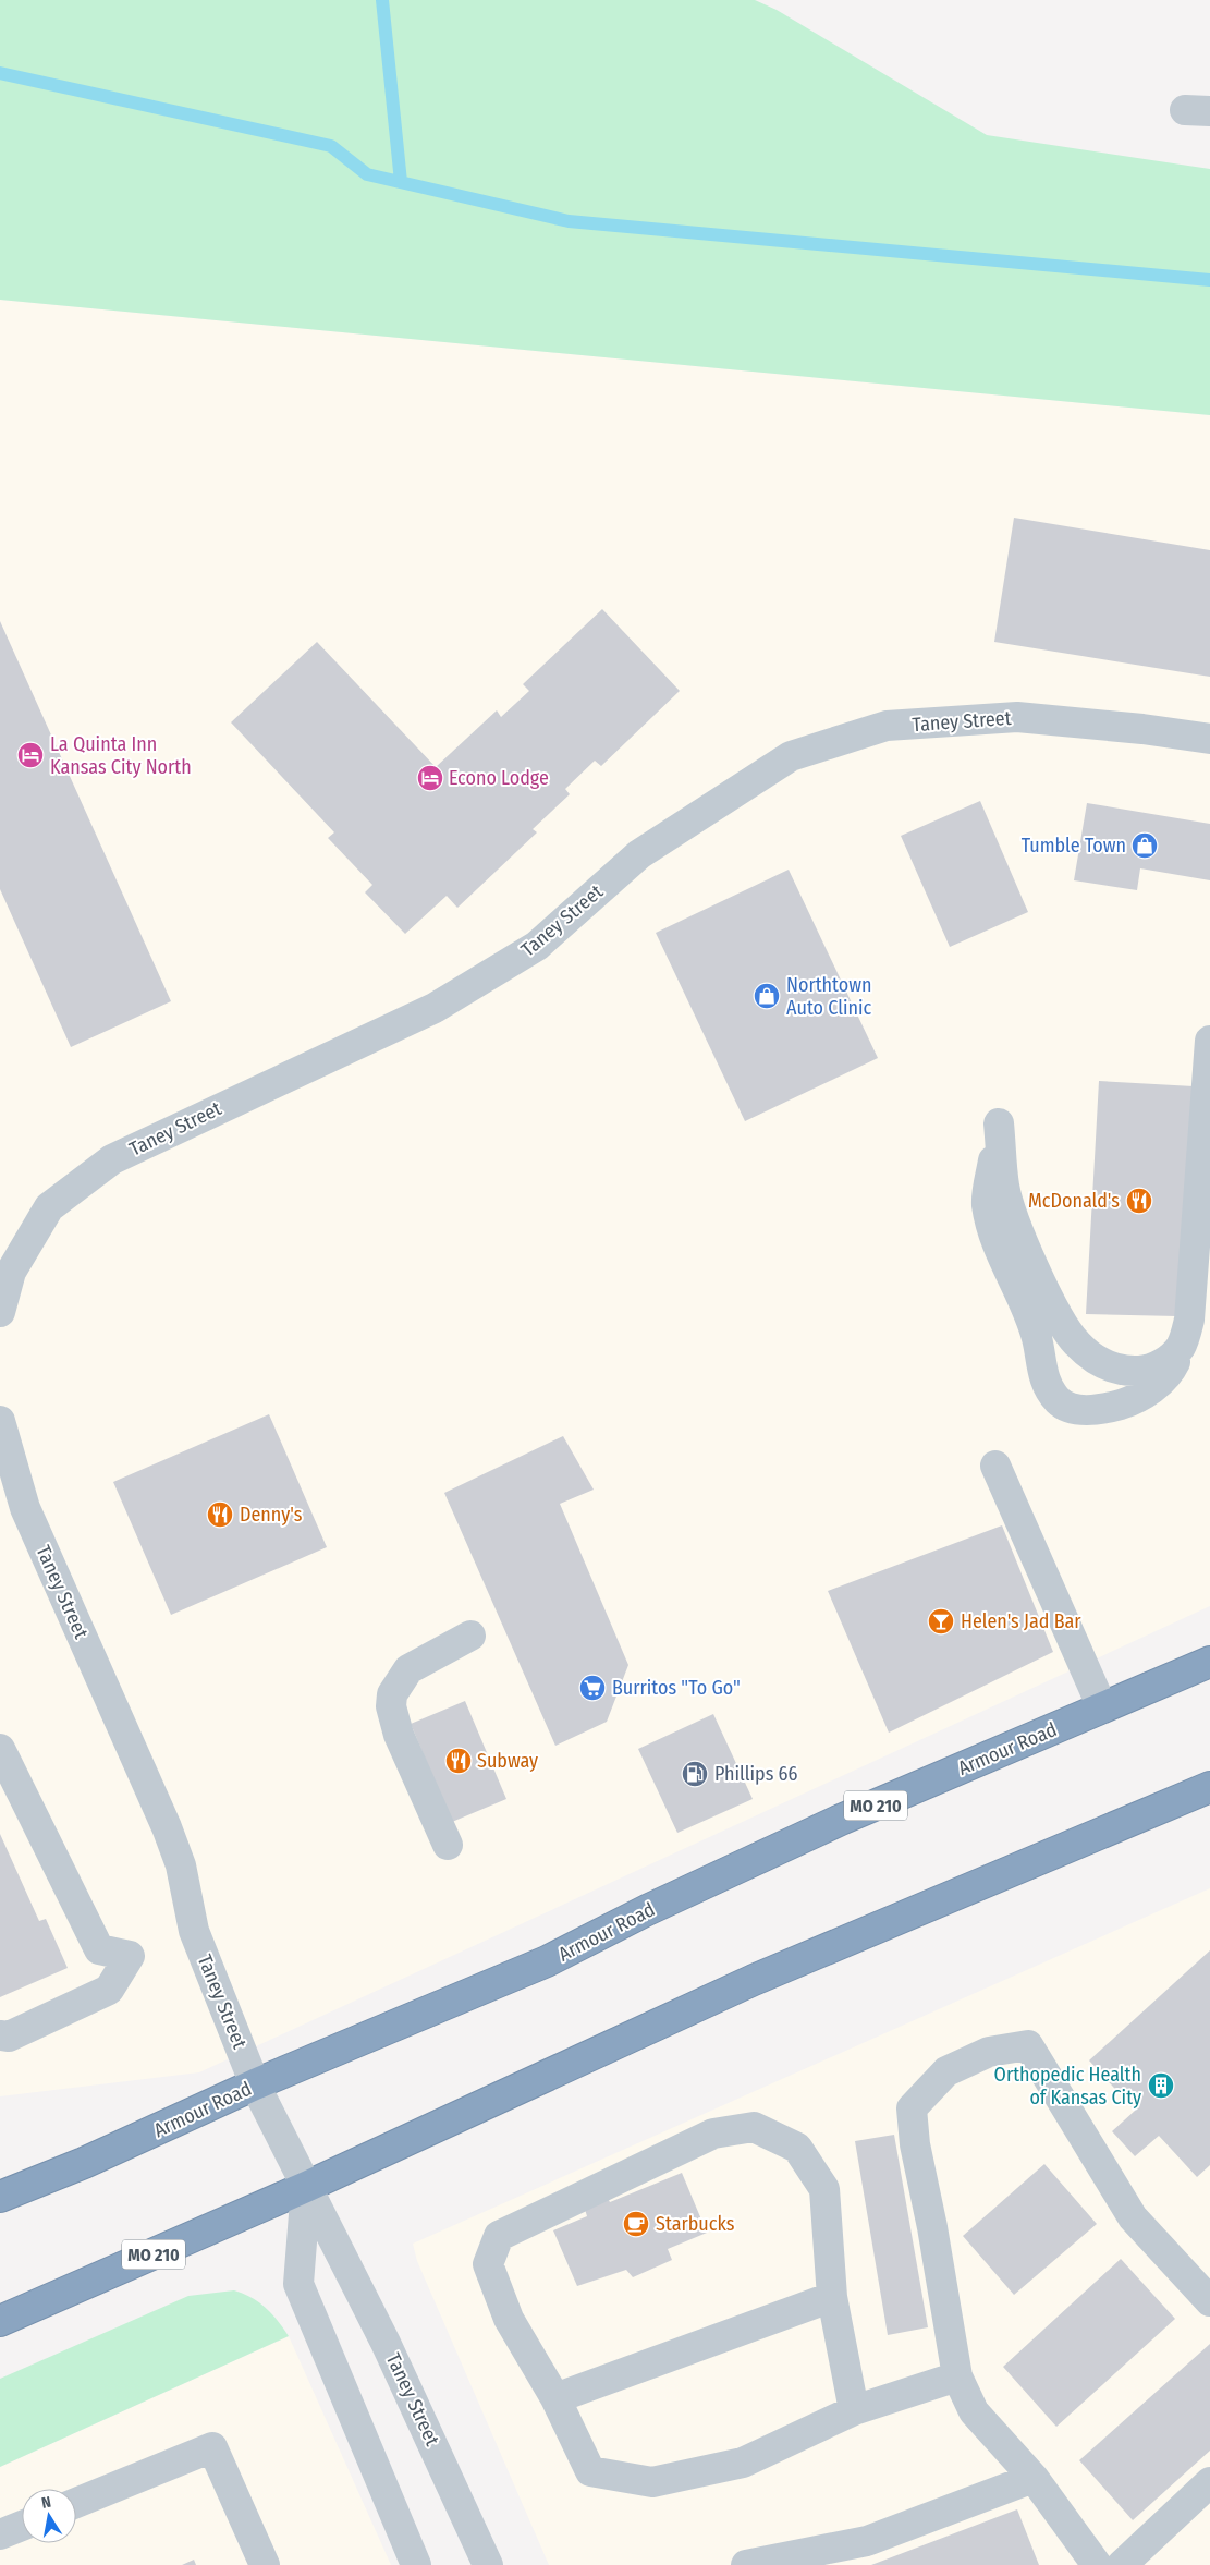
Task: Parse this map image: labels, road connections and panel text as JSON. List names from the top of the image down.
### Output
{
  "streets": {
    "highway": ["Armour Road", "MO 210"],
    "street": ["Taney Street"]
  },
  "crossings": [
    ["Taney Street", "Armour Road"],
    ["Taney Street", "MO 210"]
  ],
  "places": {
    "hotel": ["La Quinta Inn Kansas City North", "Econo Lodge"],
    "shop": ["Tumble Town", "Northtown Auto Clinic"],
    "restaurant": ["McDonald's", "Denny's", "Subway"],
    "bar": ["Helen's Jad Bar"],
    "supermarket": ["Burritos \"To Go\""],
    "fuel station": ["Phillips 66"],
    "building": ["Orthopedic Health of Kansas City"],
    "cafe": ["Starbucks"]
  },
  "north": "top"
}
